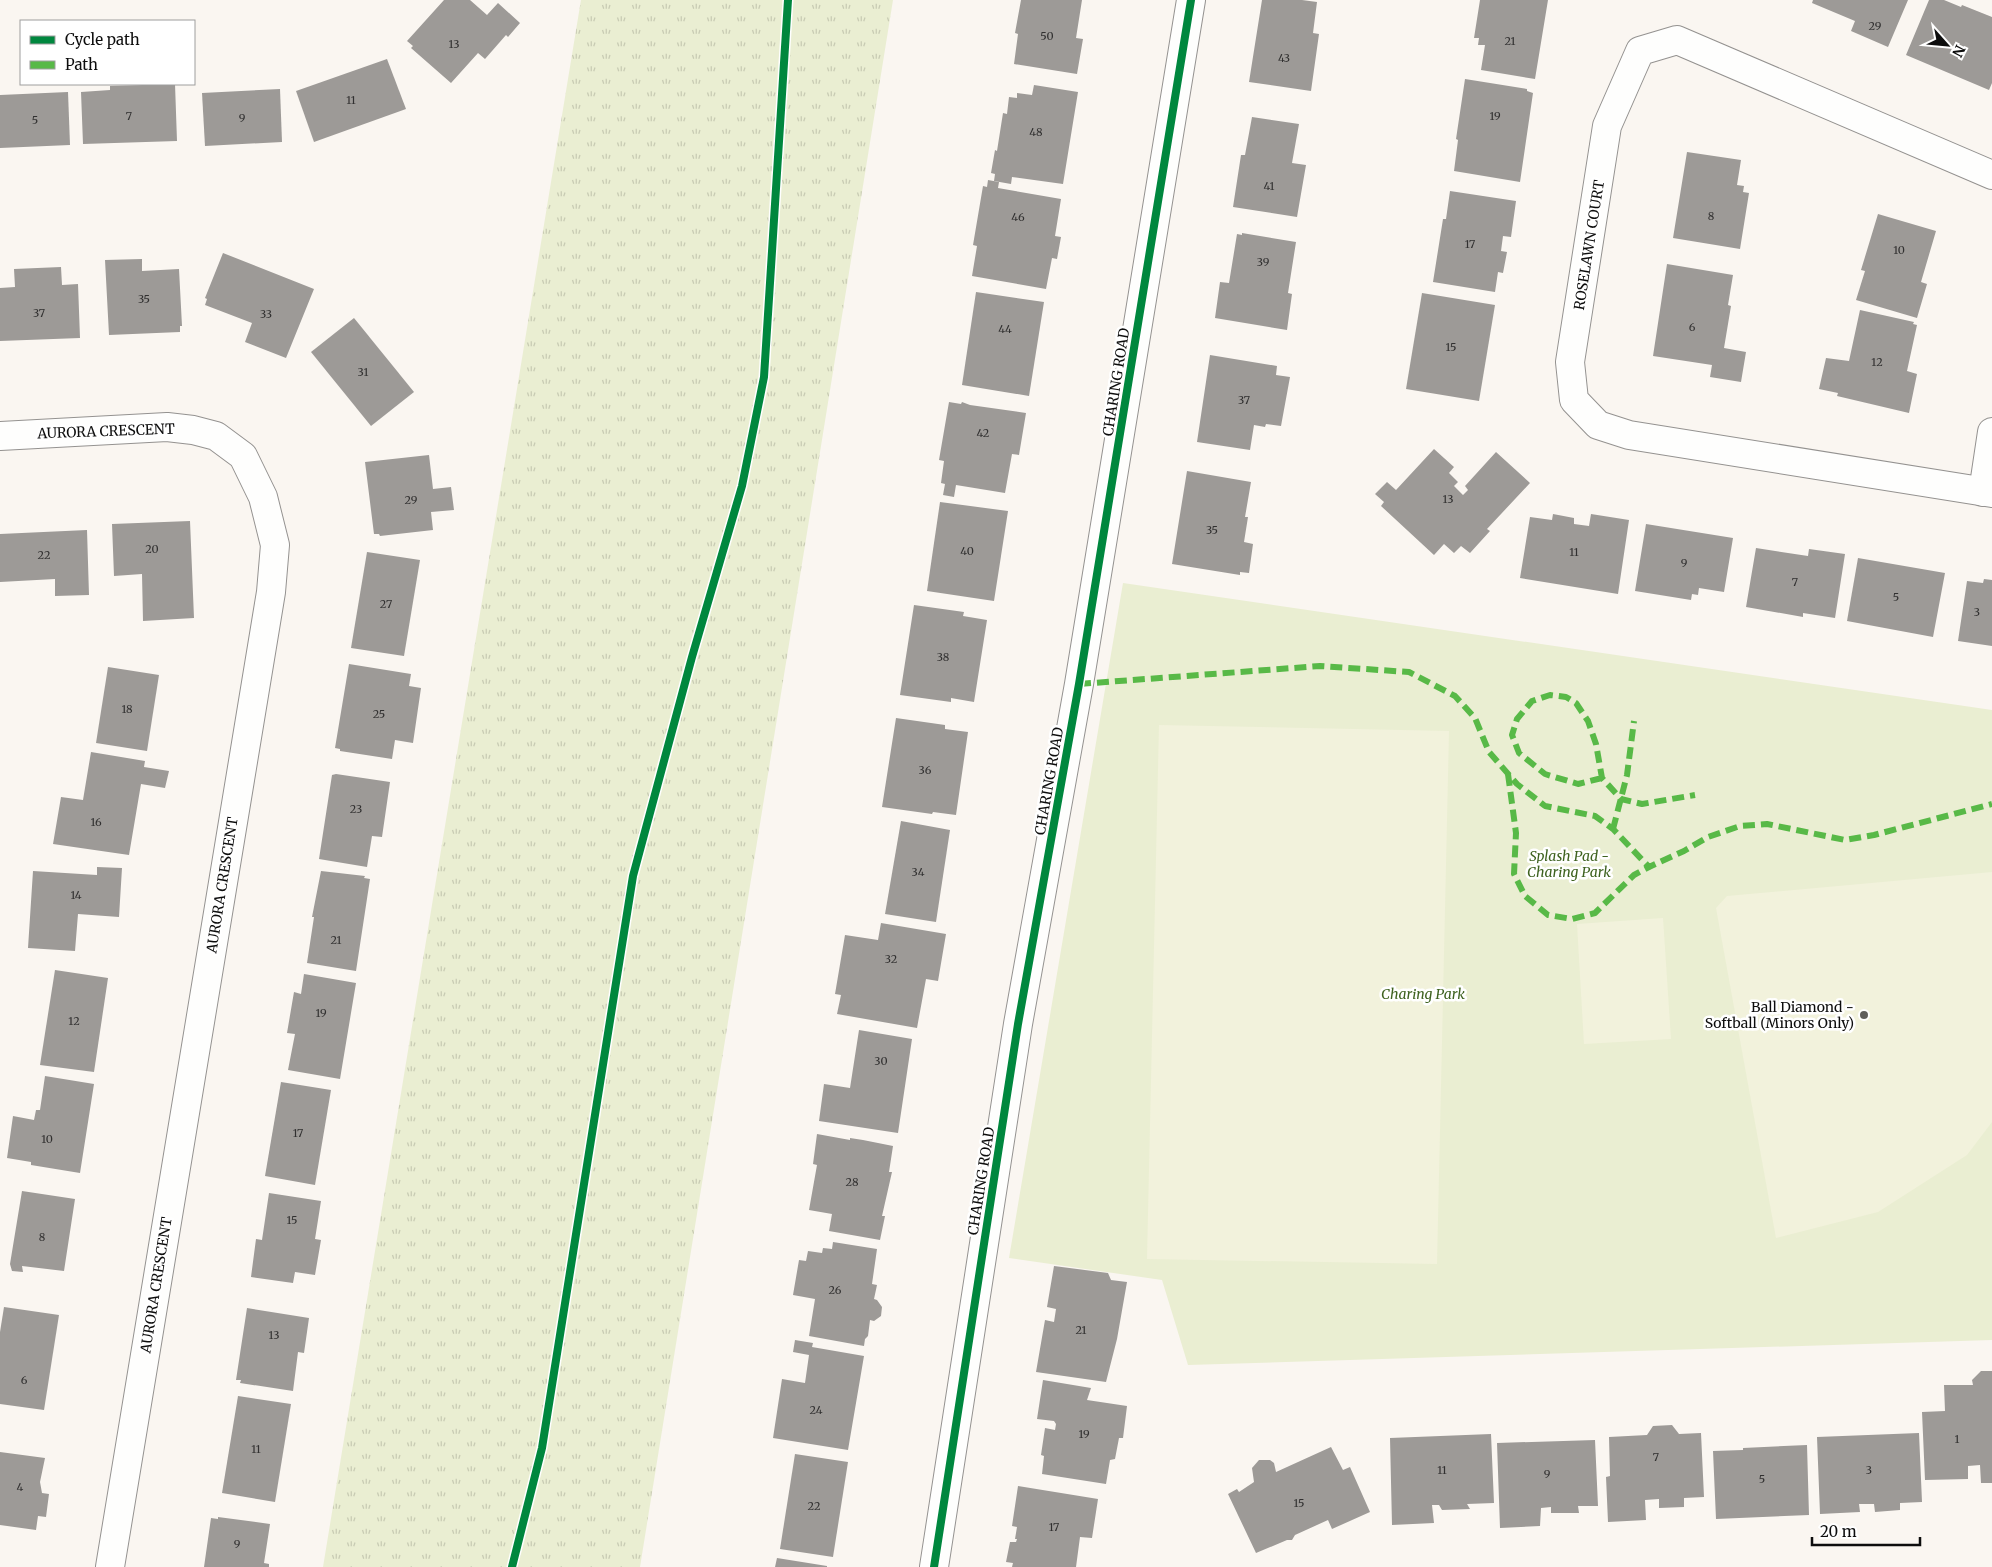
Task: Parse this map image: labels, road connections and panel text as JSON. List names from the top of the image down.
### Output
{
  "streets": {
    "street": ["ROSELAWN COURT", "CHARING ROAD", "AURORA CRESCENT"]
  },
  "parks": ["Splash Pad - Charing Park", "Charing Park"],
  "places": ["Ball Diamond - Softball (Minors Only)"],
  "house_numbers": [
    "29",
    "50",
    "21",
    "13",
    "43",
    "11",
    "7",
    "19",
    "9",
    "5",
    "48",
    "41",
    "8",
    "46",
    "17",
    "10",
    "39",
    "35",
    "37",
    "33",
    "6",
    "44",
    "15",
    "12",
    "31",
    "37",
    "42",
    "13",
    "29",
    "35",
    "20",
    "40",
    "11",
    "22",
    "9",
    "7",
    "5",
    "27",
    "3",
    "38",
    "18",
    "25",
    "36",
    "23",
    "16",
    "34",
    "14",
    "21",
    "32",
    "19",
    "12",
    "30",
    "17",
    "10",
    "28",
    "15",
    "8",
    "26",
    "21",
    "13",
    "6",
    "24",
    "19",
    "1",
    "11",
    "7",
    "11",
    "3",
    "9",
    "5",
    "4",
    "15",
    "22",
    "17",
    "9"
  ],
  "legend": ["Cycle path", "Path"],
  "scale_bar": "20 m",
  "north": "bottom right"
}
